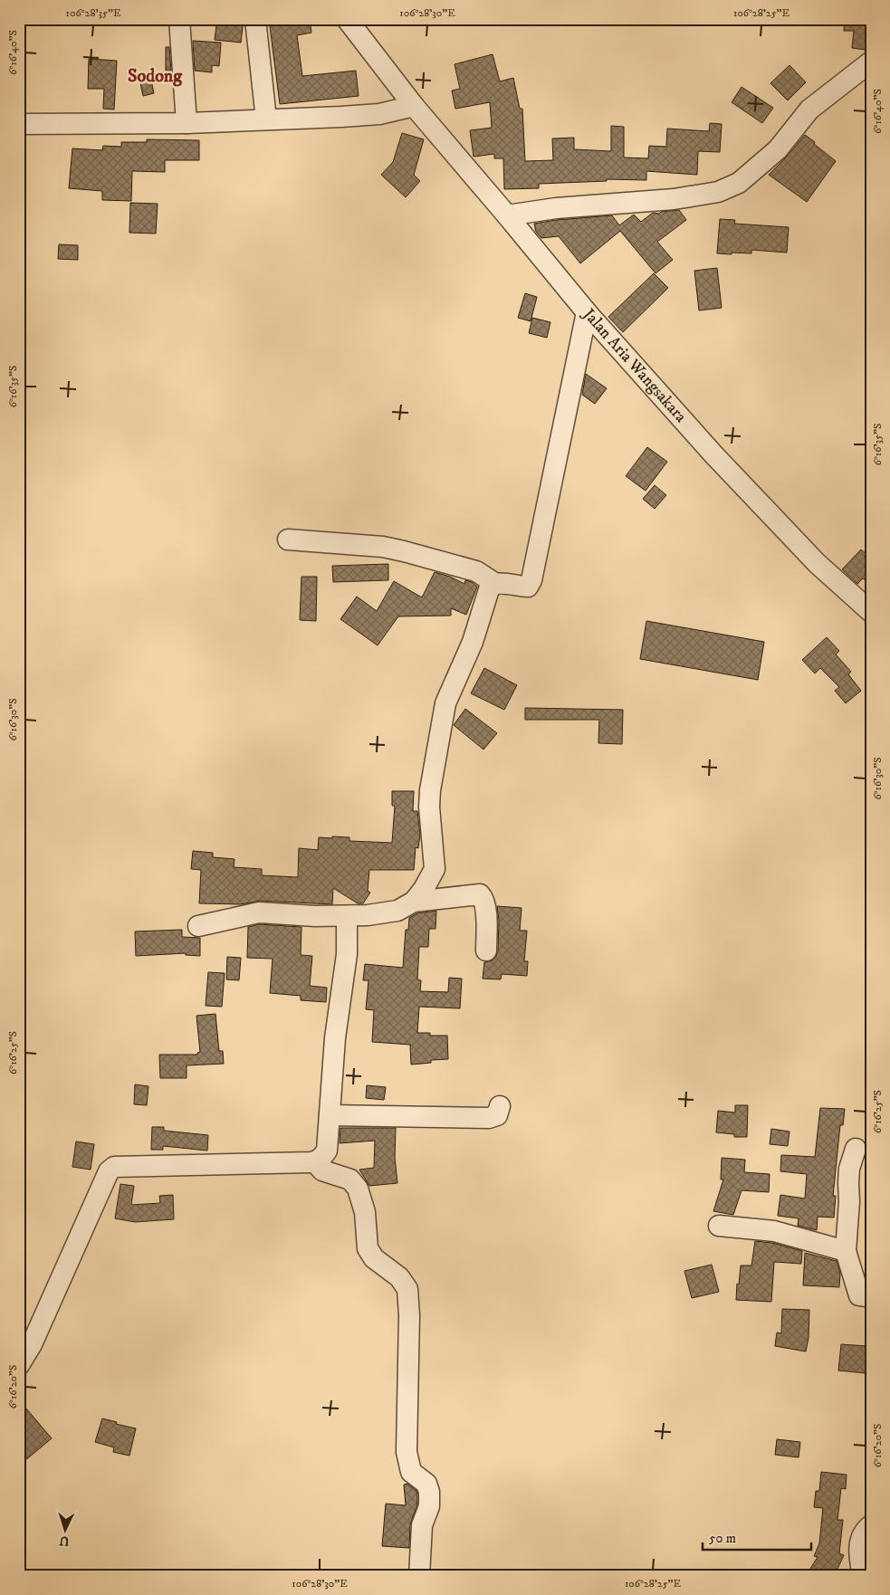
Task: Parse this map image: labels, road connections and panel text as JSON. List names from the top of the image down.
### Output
{
  "streets": {
    "street": ["Jalan Aria Wangsakara"]
  },
  "districts": ["Sodong"],
  "scale_bar": "50 m",
  "north": "bottom",
  "coordinates": [
    "106°28'35\"E",
    "106°28'30\"E",
    "106°28'25\"E",
    "6°16'40\"S",
    "6°16'35\"S",
    "6°16'30\"S",
    "6°16'25\"S",
    "6°16'20\"S"
  ]
}
